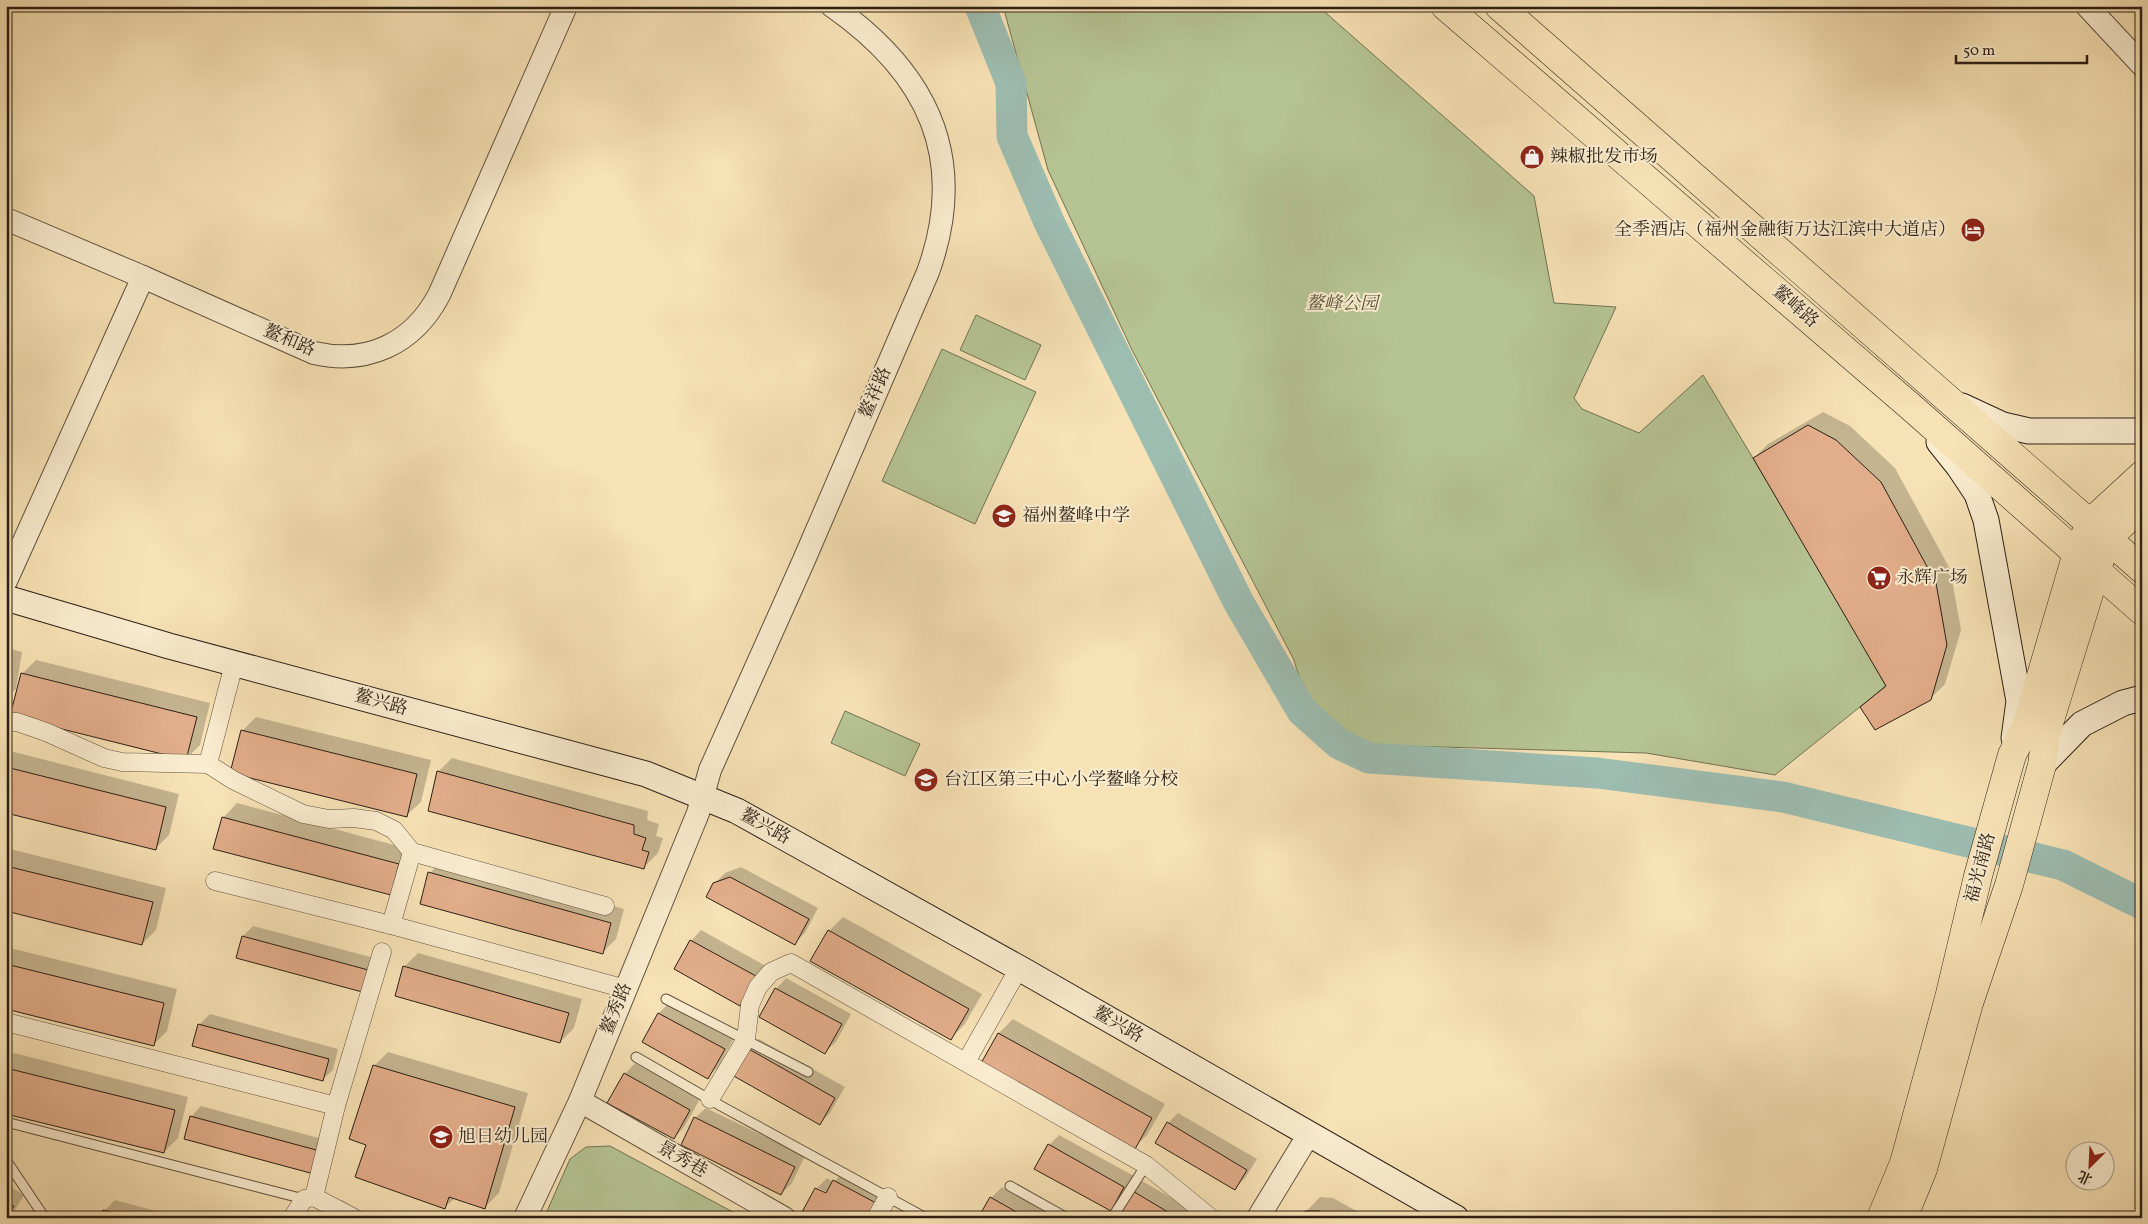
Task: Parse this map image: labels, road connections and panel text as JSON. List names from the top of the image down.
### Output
{
  "streets": {
    "main road": ["鳌峰路", "鳌兴路", "福光南路"],
    "street": [
      "鳌和路",
      "鳌祥路",
      "鳌秀路",
      "景秀巷"
    ]
  },
  "crossings": [
    ["鳌峰路", "福光南路"],
    ["鳌祥路", "鳌兴路"],
    ["鳌祥路", "鳌秀路"],
    ["鳌兴路", "鳌秀路"],
    ["鳌秀路", "景秀巷"]
  ],
  "parks": ["鳌峰公园"],
  "places": {
    "shop": ["辣椒批发市场"],
    "hotel": ["全季酒店（福州金融街万达江滨中大道店）"],
    "school or university": ["福州鳌峰中学", "台江区第三中心小学鳌峰分校", "旭日幼儿园"],
    "supermarket": ["永辉广场"]
  },
  "scale_bar": "50 m",
  "north": "bottom left"
}
